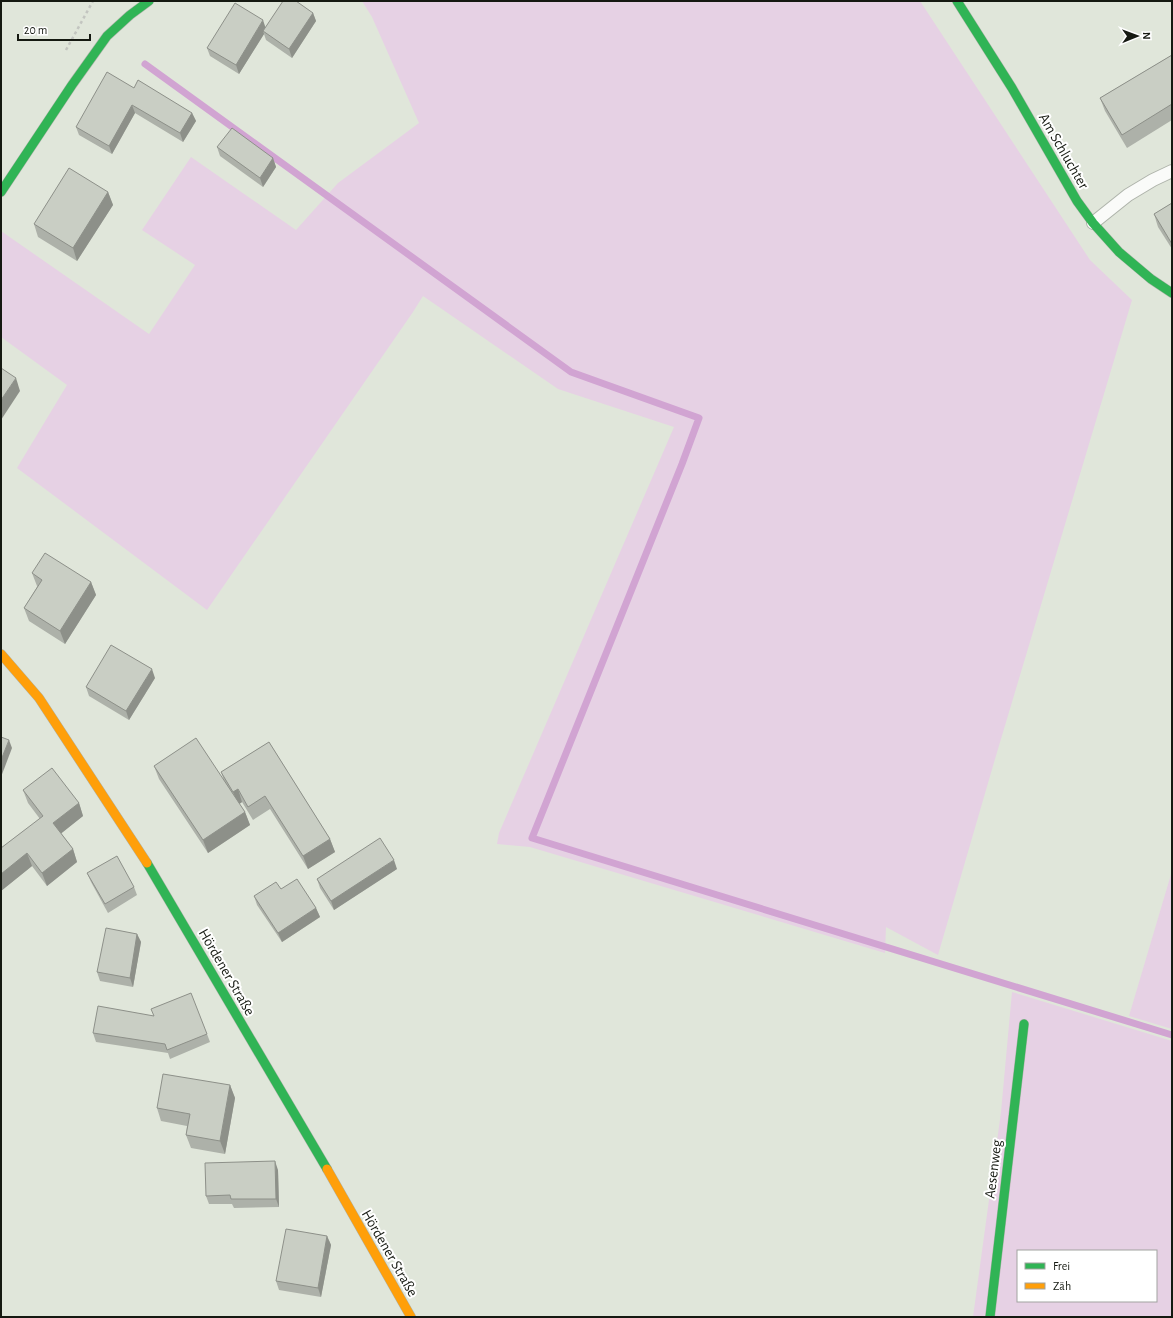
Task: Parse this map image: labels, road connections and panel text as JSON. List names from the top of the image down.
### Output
{
  "streets": {
    "street": ["Am Schluchter", "Hördener Straße", "Aesenweg"]
  },
  "legend": ["Frei", "Zäh"],
  "scale_bar": "20 m",
  "north": "right"
}
